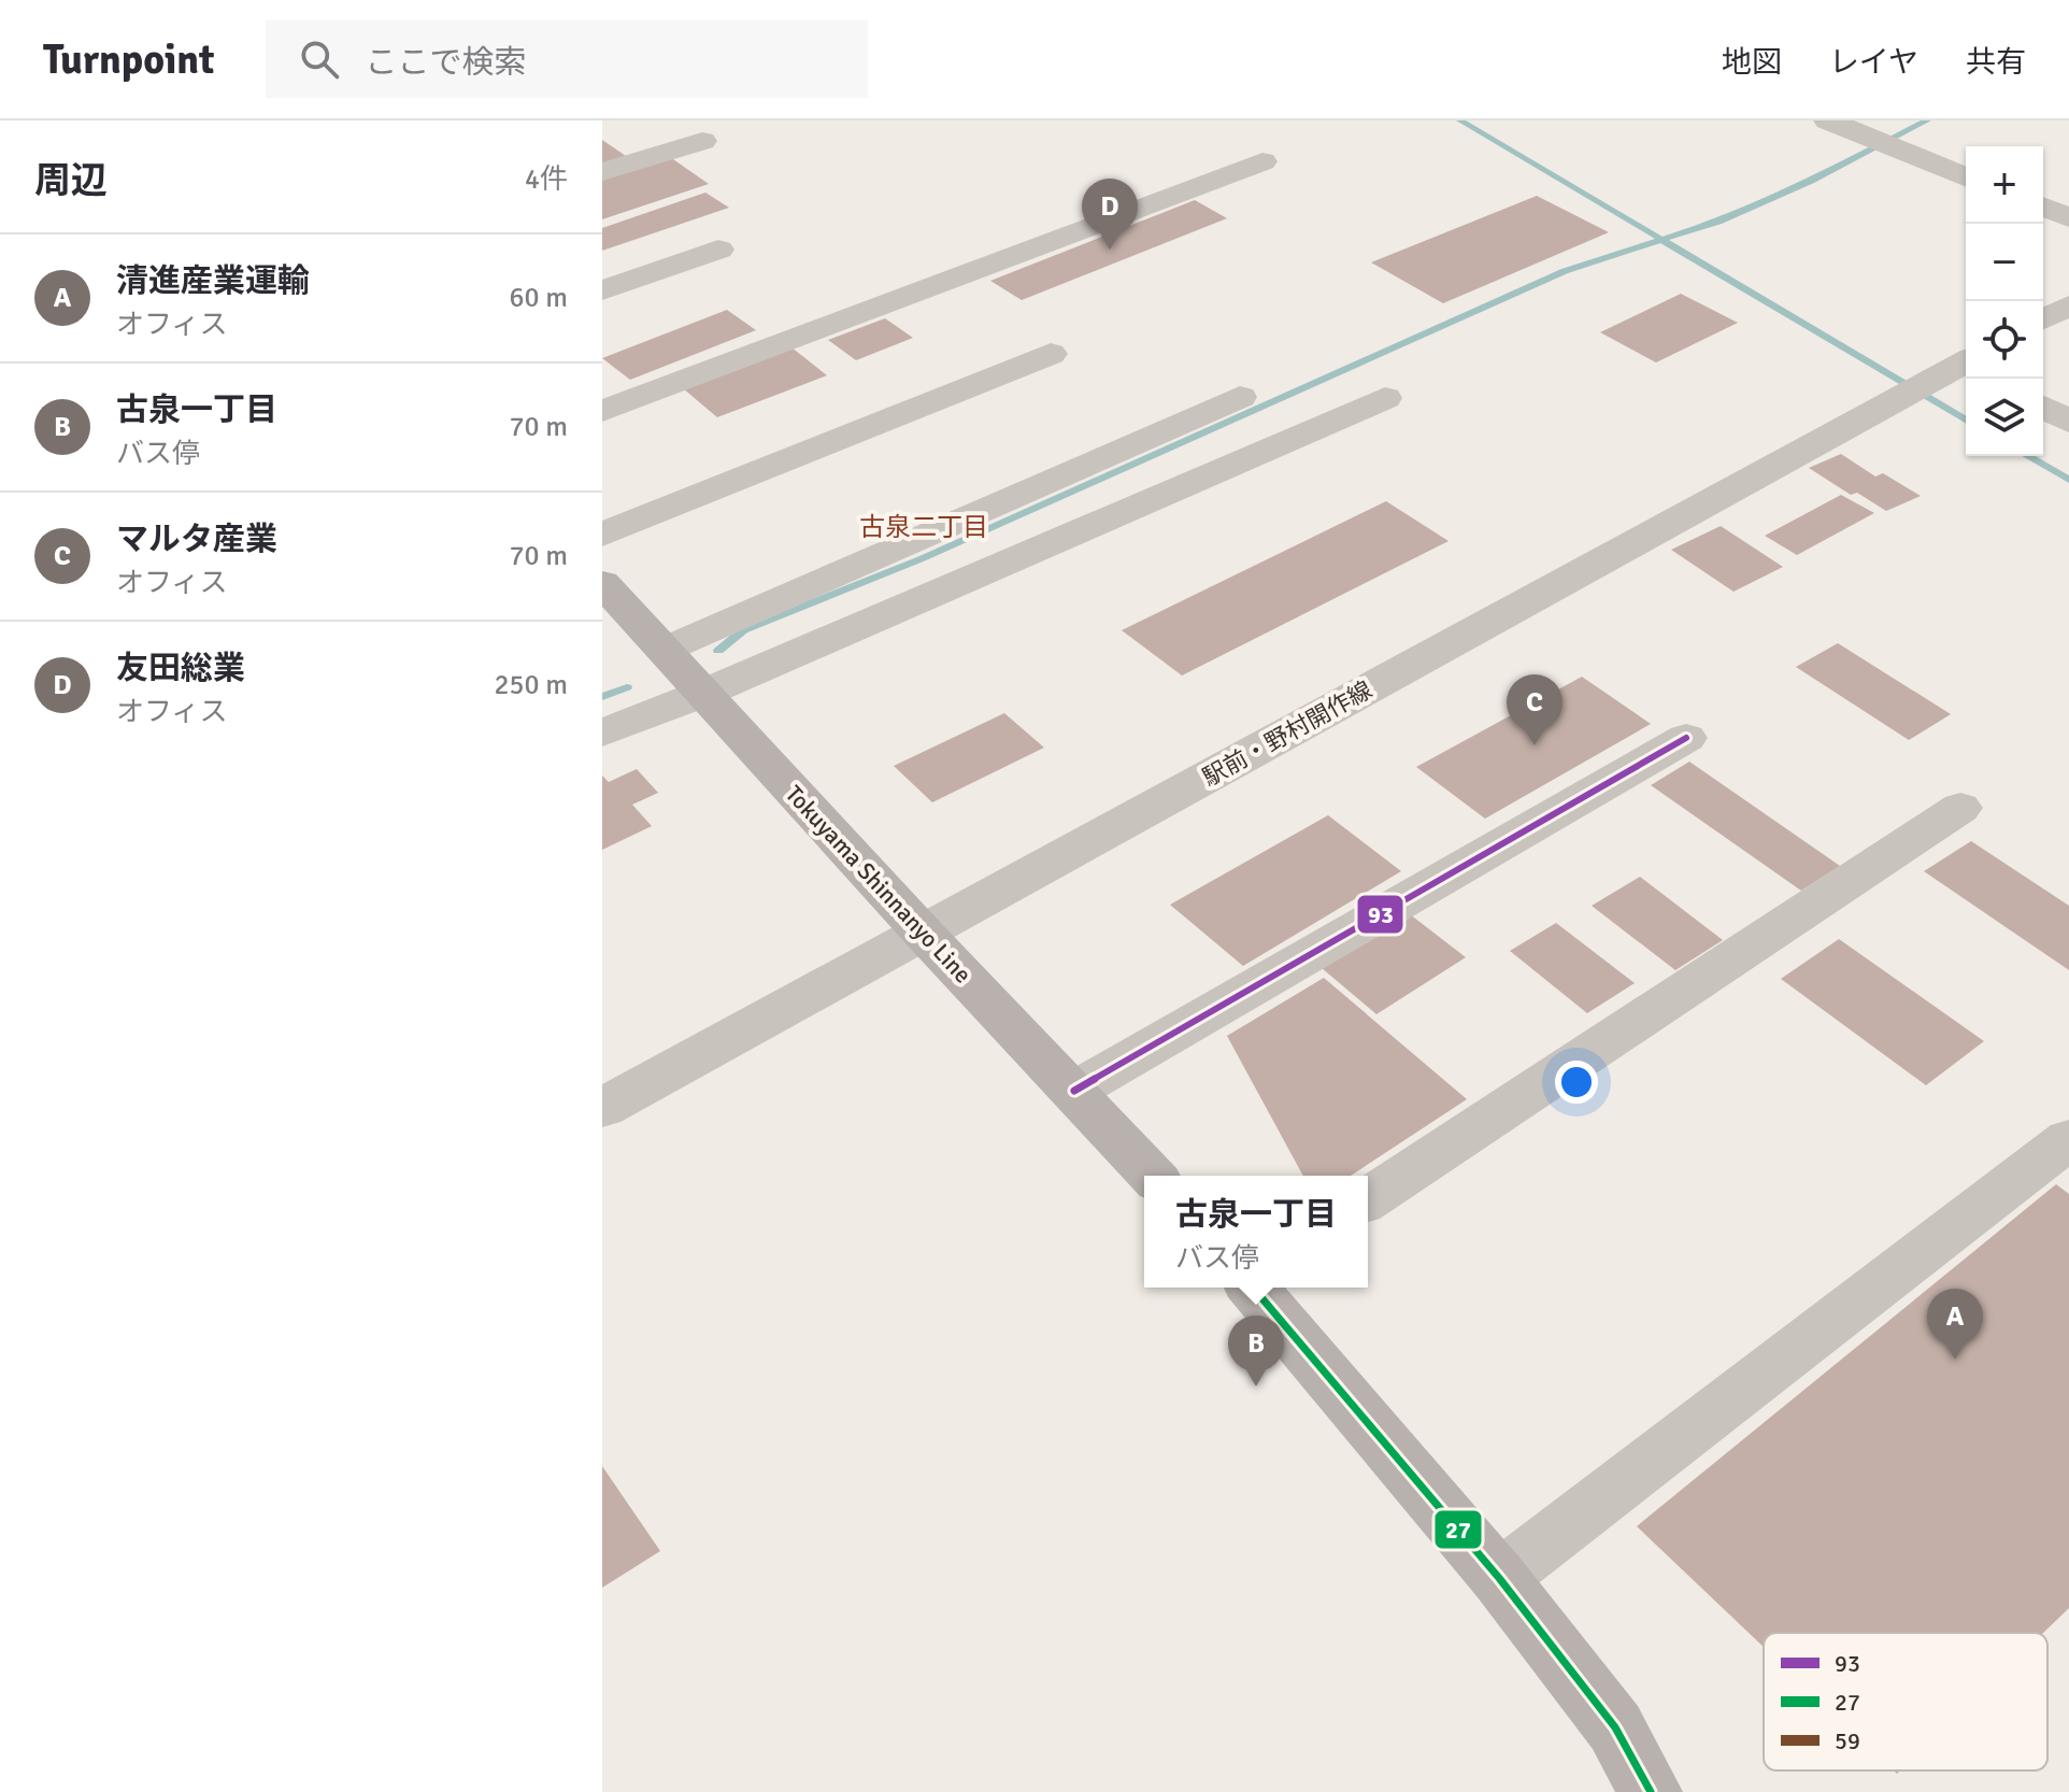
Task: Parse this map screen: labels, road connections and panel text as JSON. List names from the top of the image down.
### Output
{
  "streets": {
    "main road": ["Tokuyama Shinnanyo Line"],
    "street": ["駅前・野村開作線"]
  },
  "crossings": [
    ["駅前・野村開作線", "Tokuyama Shinnanyo Line"]
  ],
  "districts": ["古泉二丁目"],
  "lines": ["transit line 93", "transit line 27"],
  "legend": ["93", "27", "59"],
  "page": {
    "header": "Turnpoint",
    "search": "ここで検索",
    "nav": ["地図", "レイヤ", "共有"],
    "heading": ["周辺", "4件"],
    "map_buttons": ["+", "−"],
    "pins": [
      "D",
      "C",
      "A",
      "B"
    ],
    "list": [
      {
        "mark": "A",
        "name": "清進産業運輸",
        "note": "オフィス",
        "value": "60 m"
      },
      {
        "mark": "B",
        "name": "古泉一丁目",
        "note": "バス停",
        "value": "70 m"
      },
      {
        "mark": "C",
        "name": "マルタ産業",
        "note": "オフィス",
        "value": "70 m"
      },
      {
        "mark": "D",
        "name": "友田総業",
        "note": "オフィス",
        "value": "250 m"
      }
    ],
    "popup": ["古泉一丁目", "バス停"]
  }
}
